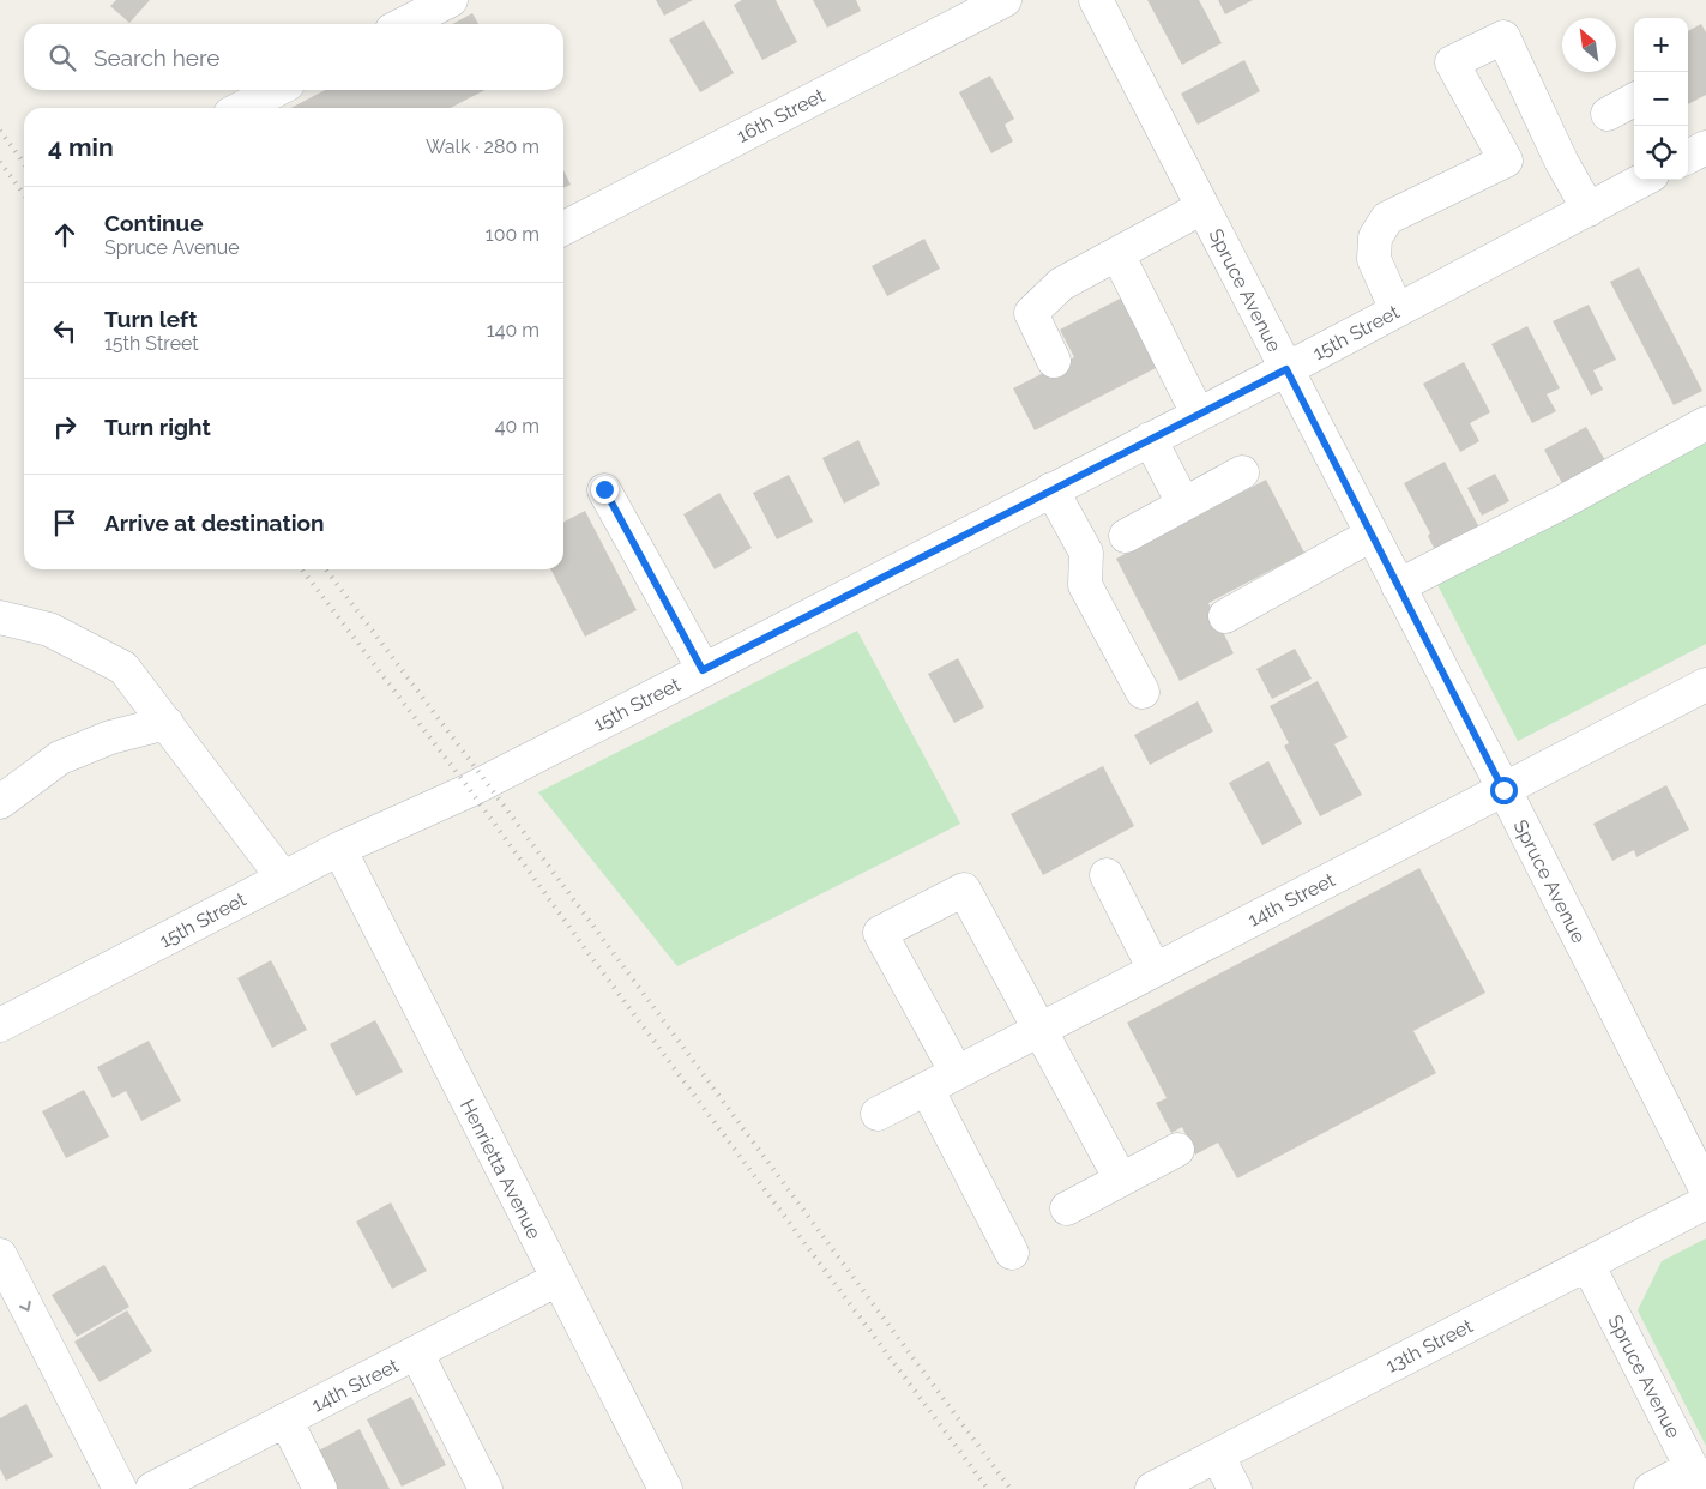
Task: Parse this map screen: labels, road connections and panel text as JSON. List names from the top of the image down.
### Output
{
  "streets": {
    "street": [
      "16th Street",
      "Spruce Avenue",
      "15th Street",
      "14th Street",
      "Henrietta Avenue",
      "13th Street"
    ]
  },
  "crossings": [
    ["Spruce Avenue", "15th Street"],
    ["Spruce Avenue", "14th Street"],
    ["Spruce Avenue", "13th Street"],
    ["15th Street", "Henrietta Avenue"],
    ["14th Street", "Henrietta Avenue"]
  ],
  "north": "top left",
  "page": {
    "map_buttons": ["+", "−"],
    "search": "Search here",
    "heading": ["4 min", "Walk · 280 m"],
    "list": [
      ["Continue", "Spruce Avenue", "100 m"],
      ["Turn left", "15th Street", "140 m"],
      ["Turn right", "40 m"],
      "Arrive at destination"
    ]
  }
}
